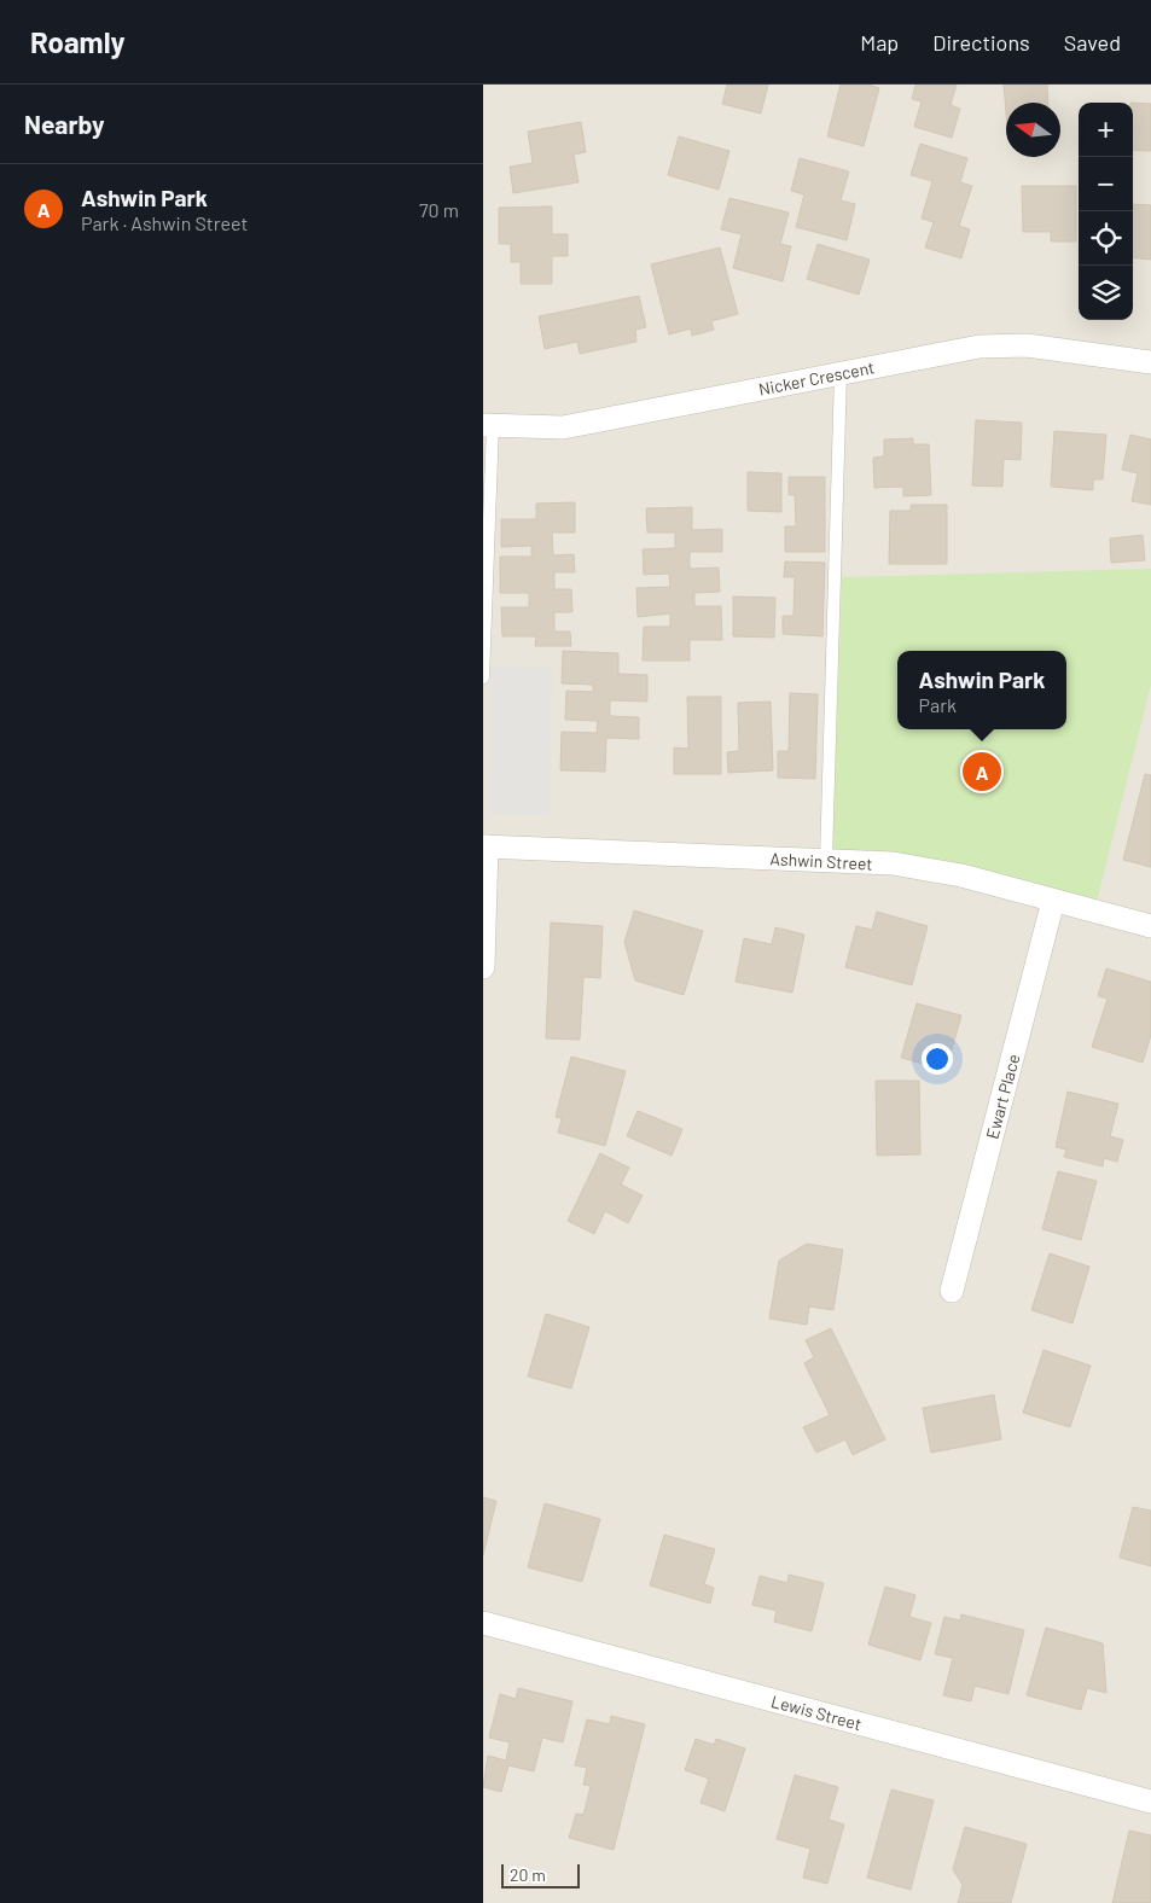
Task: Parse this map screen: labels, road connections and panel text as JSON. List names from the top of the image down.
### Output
{
  "streets": {
    "street": [
      "Nicker Crescent",
      "Ashwin Street",
      "Ewart Place",
      "Lewis Street"
    ]
  },
  "crossings": [
    ["Ashwin Street", "Ewart Place"]
  ],
  "scale_bar": "20 m",
  "north": "left",
  "page": {
    "header": "Roamly",
    "nav": ["Map", "Directions", "Saved"],
    "heading": "Nearby",
    "map_buttons": ["+", "−"],
    "list": [
      {
        "mark": "A",
        "name": "Ashwin Park",
        "note": "Park · Ashwin Street",
        "value": "70 m"
      }
    ],
    "popup": ["Ashwin Park", "Park"],
    "pins": "A",
    "scale": "20 m"
  }
}
